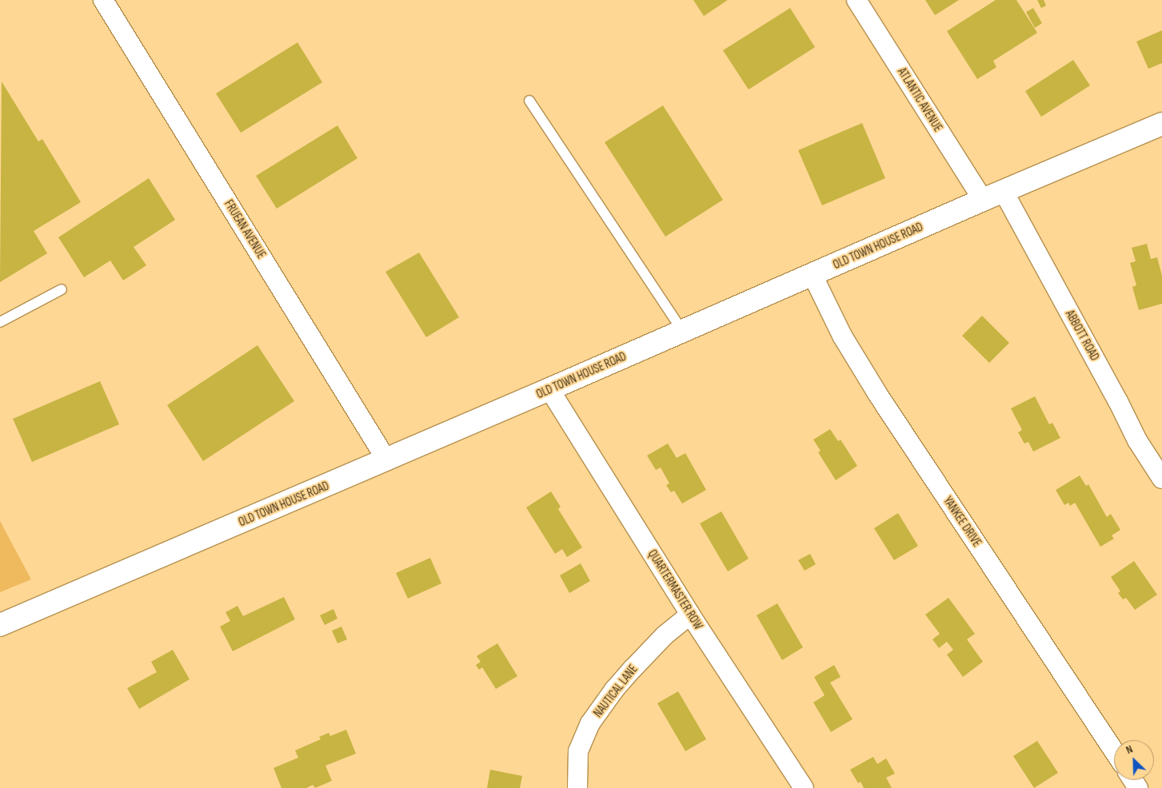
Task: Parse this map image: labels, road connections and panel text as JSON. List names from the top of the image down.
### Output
{
  "streets": {
    "main road": ["OLD TOWN HOUSE ROAD"],
    "street": [
      "ATLANTIC AVENUE",
      "FRUEAN AVENUE",
      "ABBOTT ROAD",
      "YANKEE DRIVE",
      "QUARTERMASTER ROW",
      "NAUTICAL LANE"
    ]
  },
  "crossings": [
    ["ATLANTIC AVENUE", "OLD TOWN HOUSE ROAD"],
    ["FRUEAN AVENUE", "OLD TOWN HOUSE ROAD"],
    ["OLD TOWN HOUSE ROAD", "ABBOTT ROAD"],
    ["OLD TOWN HOUSE ROAD", "YANKEE DRIVE"],
    ["OLD TOWN HOUSE ROAD", "QUARTERMASTER ROW"],
    ["QUARTERMASTER ROW", "NAUTICAL LANE"]
  ],
  "north": "top left"
}
